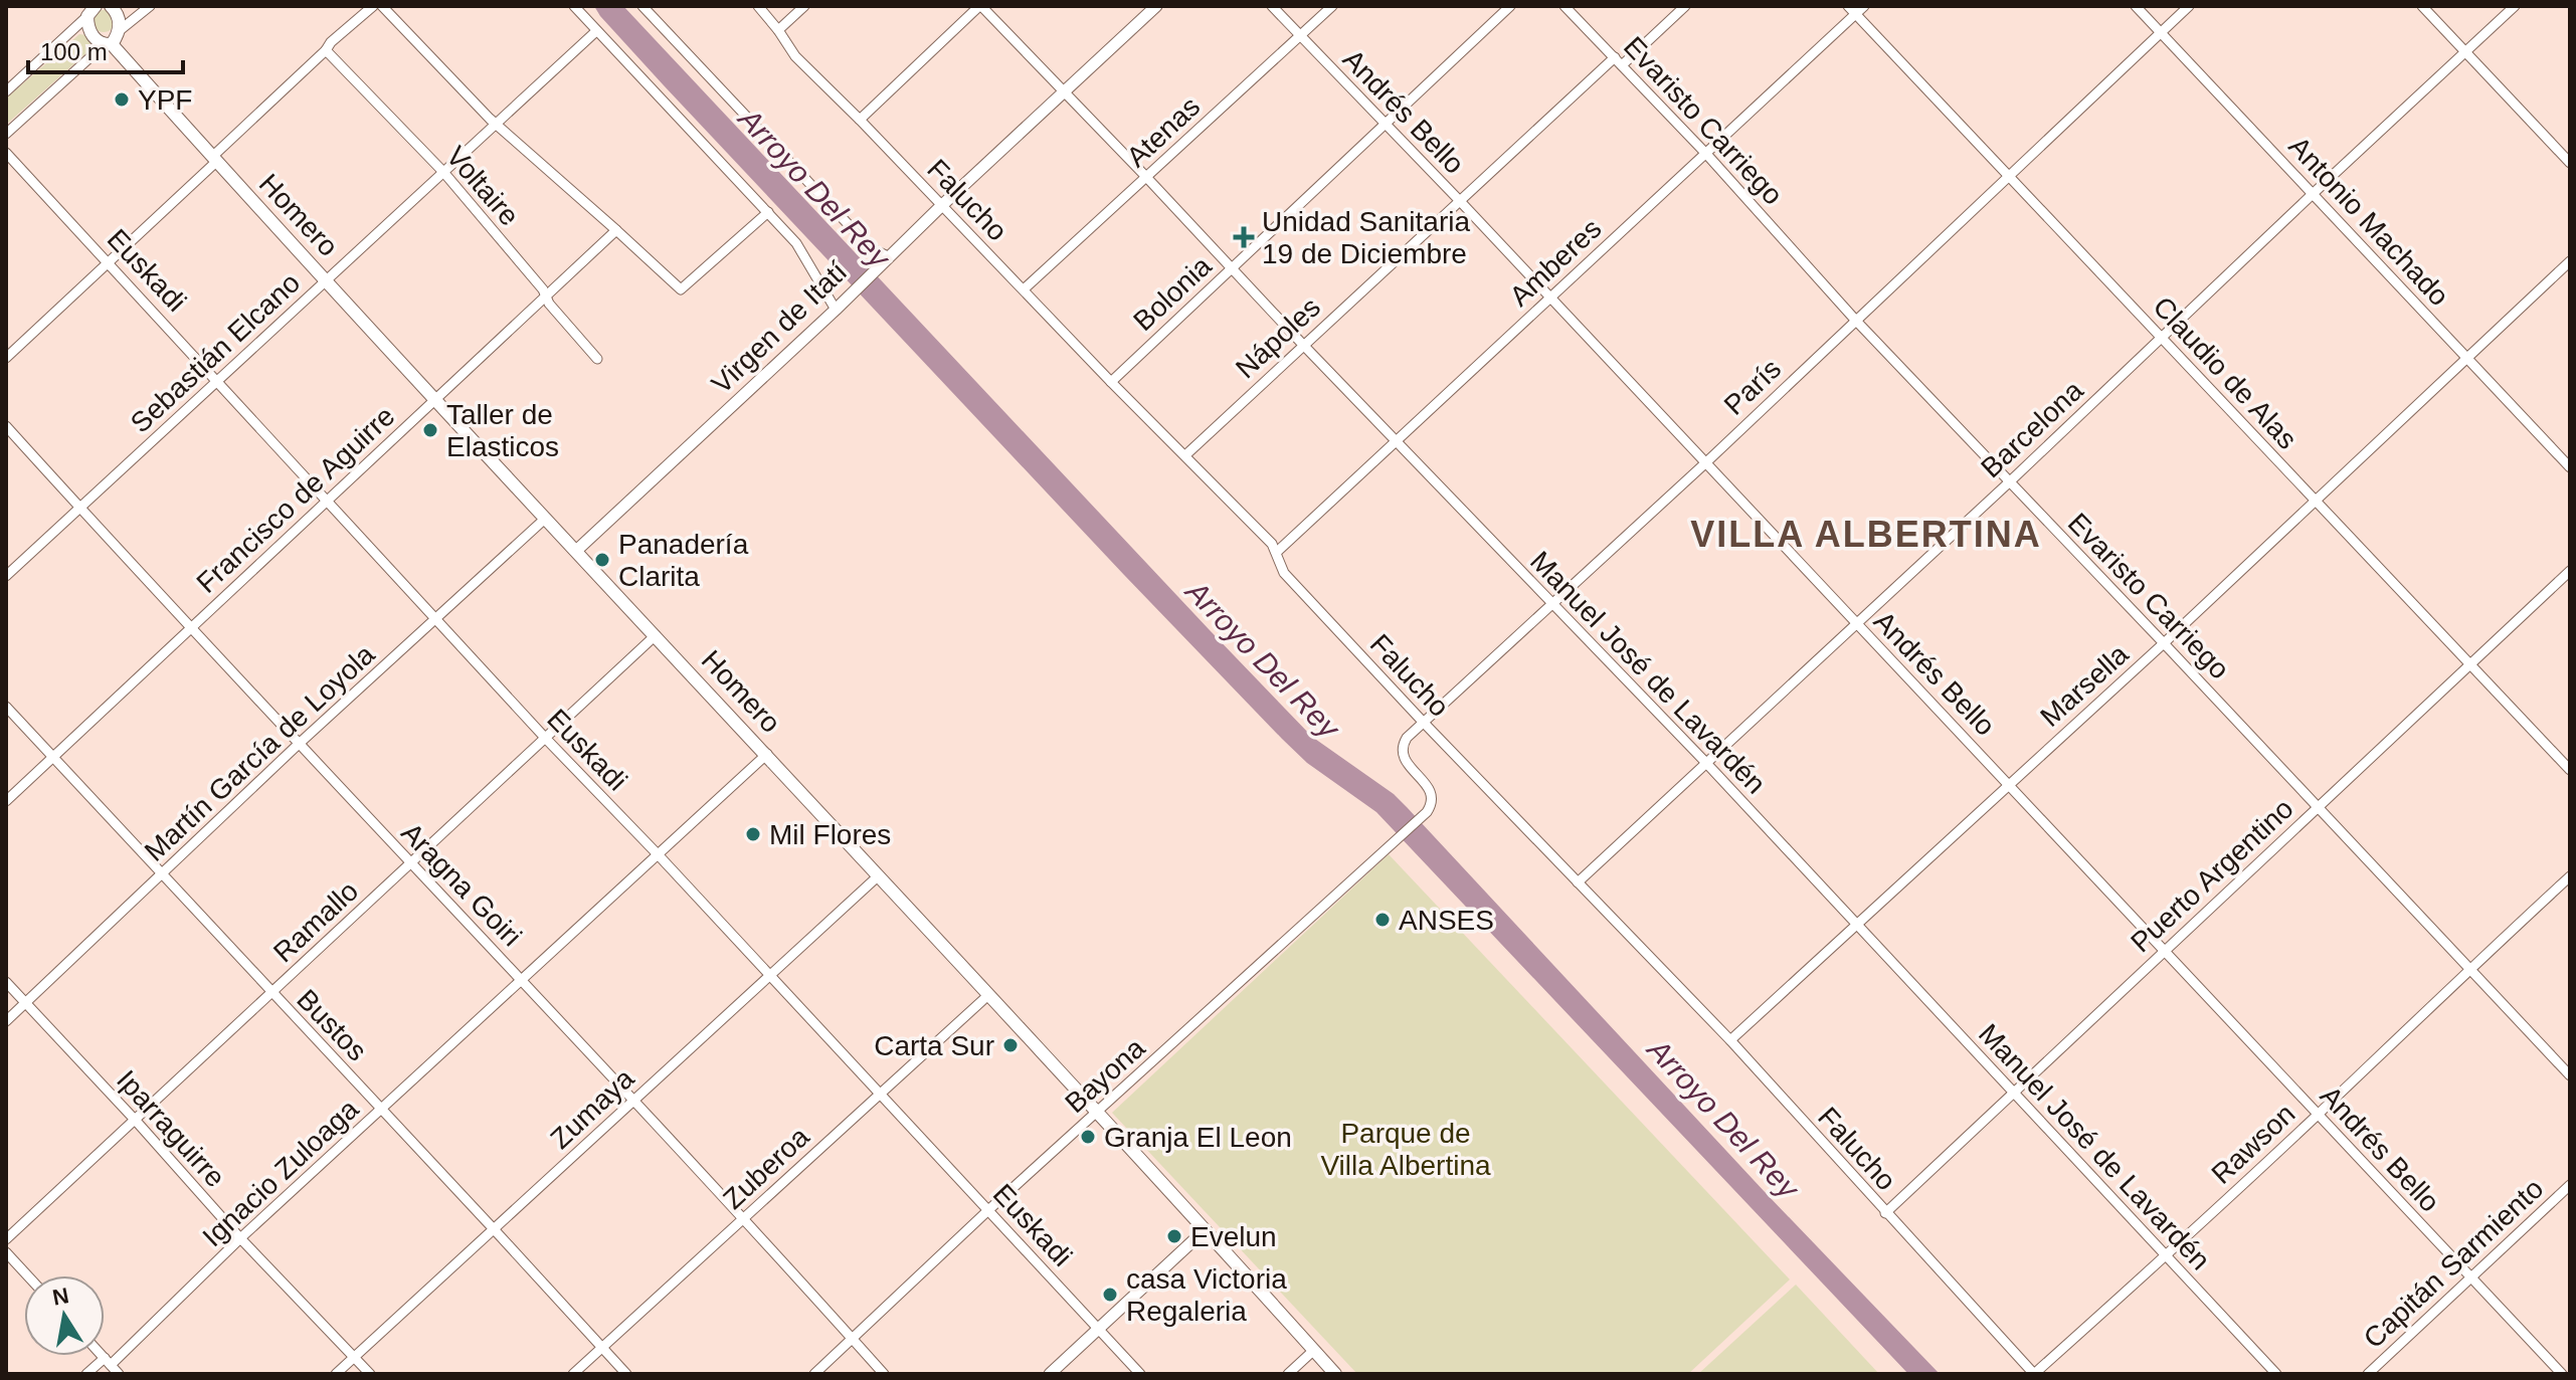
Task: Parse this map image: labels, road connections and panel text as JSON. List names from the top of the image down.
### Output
{
  "streets": {
    "main road": ["Homero"],
    "street": [
      "Andrés Bello",
      "Evaristo Carriego",
      "Atenas",
      "Voltaire",
      "Falucho",
      "Antonio Machado",
      "Amberes",
      "Euskadi",
      "Bolonia",
      "Virgen de Itatí",
      "Nápoles",
      "Sebastián Elcano",
      "Claudio de Alas",
      "París",
      "Barcelona",
      "Francisco de Aguirre",
      "Manuel José de Lavardén",
      "Marsella",
      "Martín García de Loyola",
      "Puerto Argentino",
      "Aragna Goiri",
      "Ramallo",
      "Bustos",
      "Bayona",
      "Zumaya",
      "Iparraguirre",
      "Rawson",
      "Zuberoa",
      "Ignacio Zuloaga",
      "Capitán Sarmiento"
    ]
  },
  "crossings": [
    ["Andrés Bello", "Atenas"],
    ["Andrés Bello", "Amberes"],
    ["Andrés Bello", "Bolonia"],
    ["Andrés Bello", "Nápoles"],
    ["Andrés Bello", "París"],
    ["Andrés Bello", "Barcelona"],
    ["Andrés Bello", "Marsella"],
    ["Andrés Bello", "Puerto Argentino"],
    ["Andrés Bello", "Rawson"],
    ["Andrés Bello", "Capitán Sarmiento"],
    ["Evaristo Carriego", "Amberes"],
    ["Evaristo Carriego", "Nápoles"],
    ["Evaristo Carriego", "París"],
    ["Evaristo Carriego", "Barcelona"],
    ["Evaristo Carriego", "Marsella"],
    ["Evaristo Carriego", "Puerto Argentino"],
    ["Evaristo Carriego", "Rawson"],
    ["Atenas", "Falucho"],
    ["Atenas", "Manuel José de Lavardén"],
    ["Voltaire", "Sebastián Elcano"],
    ["Voltaire", "Francisco de Aguirre"],
    ["Falucho", "Amberes"],
    ["Falucho", "Bolonia"],
    ["Falucho", "Virgen de Itatí"],
    ["Falucho", "Nápoles"],
    ["Falucho", "París"],
    ["Falucho", "Barcelona"],
    ["Falucho", "Marsella"],
    ["Falucho", "Puerto Argentino"],
    ["Falucho", "Rawson"],
    ["Homero", "Virgen de Itatí"],
    ["Homero", "Sebastián Elcano"],
    ["Homero", "Francisco de Aguirre"],
    ["Homero", "Martín García de Loyola"],
    ["Homero", "Ramallo"],
    ["Homero", "Bayona"],
    ["Homero", "Zumaya"],
    ["Homero", "Zuberoa"],
    ["Homero", "Ignacio Zuloaga"],
    ["Antonio Machado", "París"],
    ["Antonio Machado", "Barcelona"],
    ["Antonio Machado", "Marsella"],
    ["Amberes", "Claudio de Alas"],
    ["Amberes", "Manuel José de Lavardén"],
    ["Euskadi", "Sebastián Elcano"],
    ["Euskadi", "Francisco de Aguirre"],
    ["Euskadi", "Martín García de Loyola"],
    ["Euskadi", "Ramallo"],
    ["Euskadi", "Bayona"],
    ["Euskadi", "Zumaya"],
    ["Euskadi", "Zuberoa"],
    ["Euskadi", "Ignacio Zuloaga"],
    ["Bolonia", "Manuel José de Lavardén"],
    ["Virgen de Itatí", "Manuel José de Lavardén"],
    ["Nápoles", "Manuel José de Lavardén"],
    ["Sebastián Elcano", "Aragna Goiri"],
    ["Claudio de Alas", "París"],
    ["Claudio de Alas", "Barcelona"],
    ["Claudio de Alas", "Marsella"],
    ["Claudio de Alas", "Puerto Argentino"],
    ["París", "Manuel José de Lavardén"],
    ["París", "Bayona"],
    ["Barcelona", "Manuel José de Lavardén"],
    ["Francisco de Aguirre", "Aragna Goiri"],
    ["Francisco de Aguirre", "Bustos"],
    ["Manuel José de Lavardén", "Marsella"],
    ["Manuel José de Lavardén", "Puerto Argentino"],
    ["Manuel José de Lavardén", "Rawson"],
    ["Martín García de Loyola", "Aragna Goiri"],
    ["Martín García de Loyola", "Bustos"],
    ["Martín García de Loyola", "Iparraguirre"],
    ["Aragna Goiri", "Ramallo"],
    ["Aragna Goiri", "Bayona"],
    ["Aragna Goiri", "Zumaya"],
    ["Aragna Goiri", "Zuberoa"],
    ["Aragna Goiri", "Ignacio Zuloaga"],
    ["Ramallo", "Bustos"],
    ["Ramallo", "Iparraguirre"],
    ["Bustos", "Zumaya"],
    ["Bustos", "Zuberoa"],
    ["Bustos", "Ignacio Zuloaga"],
    ["Zumaya", "Iparraguirre"],
    ["Iparraguirre", "Ignacio Zuloaga"]
  ],
  "districts": ["VILLA ALBERTINA"],
  "water": ["Arroyo Del Rey"],
  "parks": ["Parque de Villa Albertina"],
  "places": {
    "other": [
      "YPF",
      "Taller de Elasticos",
      "Panadería Clarita",
      "Mil Flores",
      "ANSES",
      "Carta Sur",
      "Granja El Leon",
      "Evelun",
      "casa Victoria Regaleria"
    ],
    "health": ["Unidad Sanitaria 19 de Diciembre"]
  },
  "scale_bar": "100 m",
  "north": "top"
}
